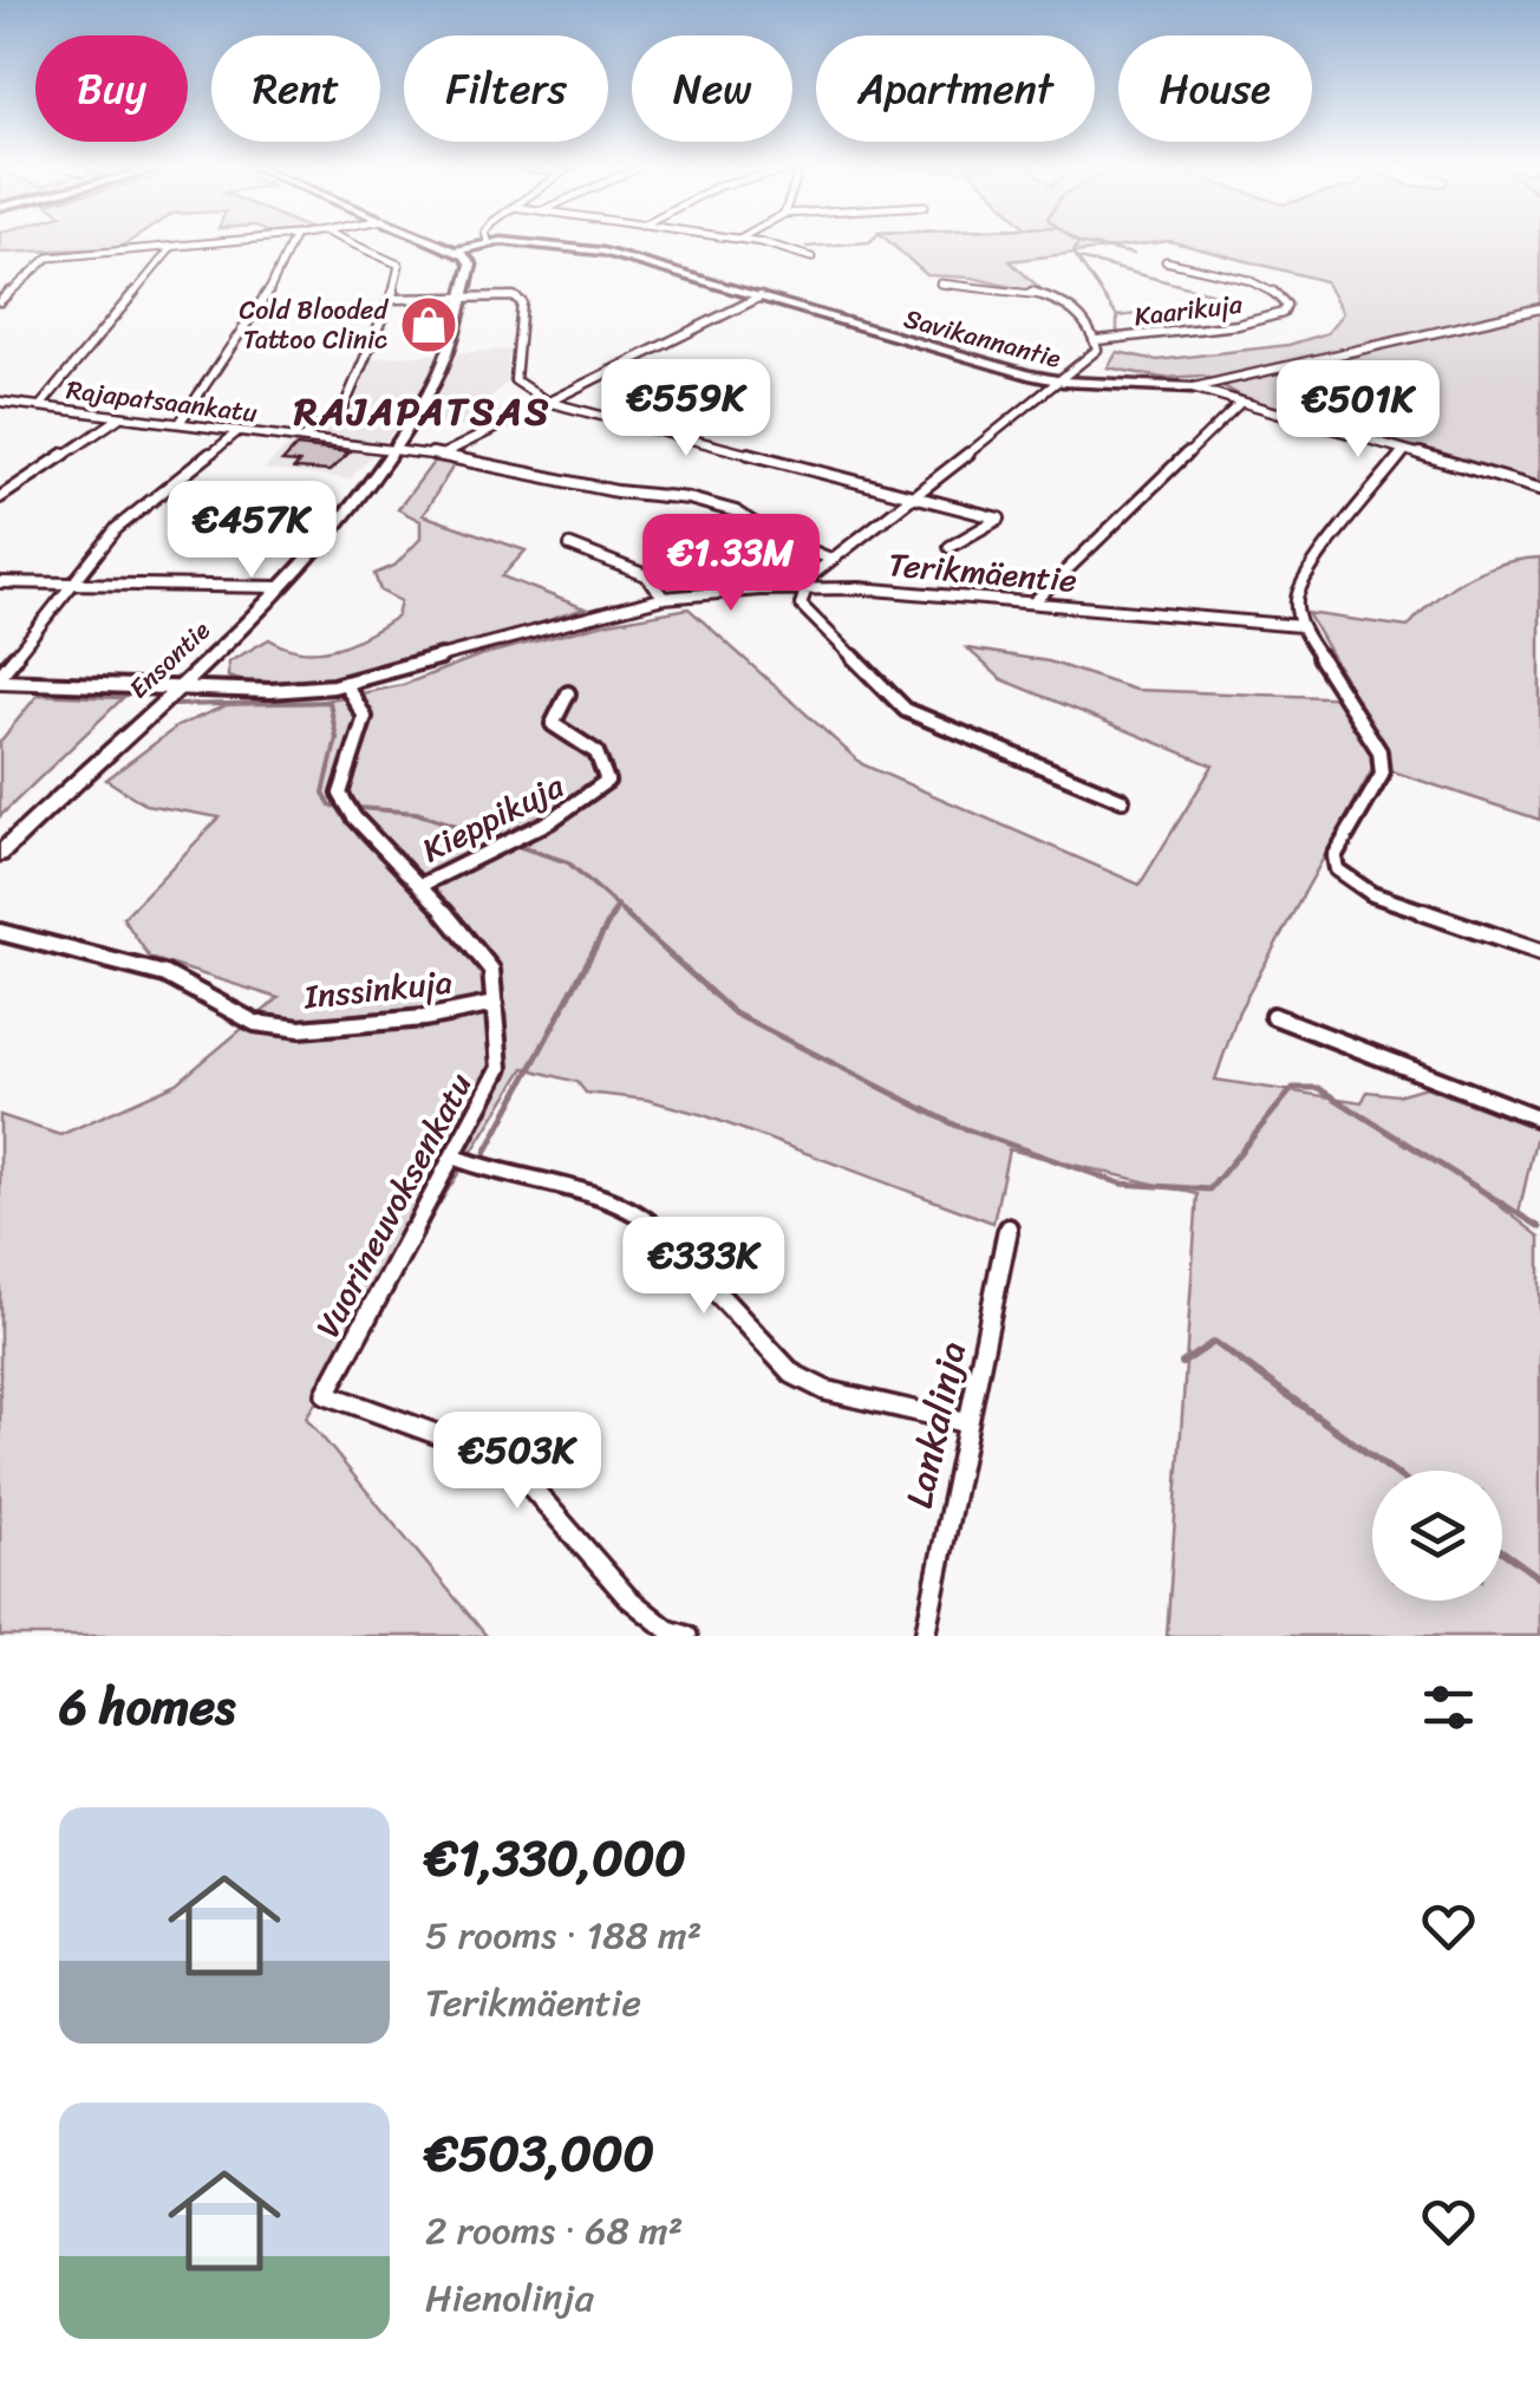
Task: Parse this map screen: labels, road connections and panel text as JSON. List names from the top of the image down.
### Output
{
  "streets": {
    "street": [
      "Kaarikuja",
      "Savikannantie",
      "Rajapatsaankatu",
      "Terikmäentie",
      "Ensontie",
      "Kieppikuja",
      "Inssinkuja",
      "Vuorineuvoksenkatu",
      "Lankalinja"
    ]
  },
  "crossings": [
    ["Rajapatsaankatu", "Ensontie"],
    ["Terikmäentie", "Ensontie"],
    ["Terikmäentie", "Vuorineuvoksenkatu"],
    ["Kieppikuja", "Vuorineuvoksenkatu"],
    ["Inssinkuja", "Vuorineuvoksenkatu"]
  ],
  "districts": ["RAJAPATSAS"],
  "places": {
    "shop": ["Cold Blooded Tattoo Clinic"]
  },
  "page": {
    "chip": [
      "Buy",
      "Rent",
      "Filters",
      "New",
      "Apartment",
      "House"
    ],
    "price": [
      "€559K",
      "€501K",
      "€457K",
      "€1.33M",
      "€333K",
      "€503K"
    ],
    "heading": "6 homes",
    "list": [
      {
        "name": "€1,330,000",
        "note": "5 rooms · 188 m² · Terikmäentie"
      },
      {
        "name": "€503,000",
        "note": "2 rooms · 68 m² · Hienolinja"
      }
    ]
  }
}
